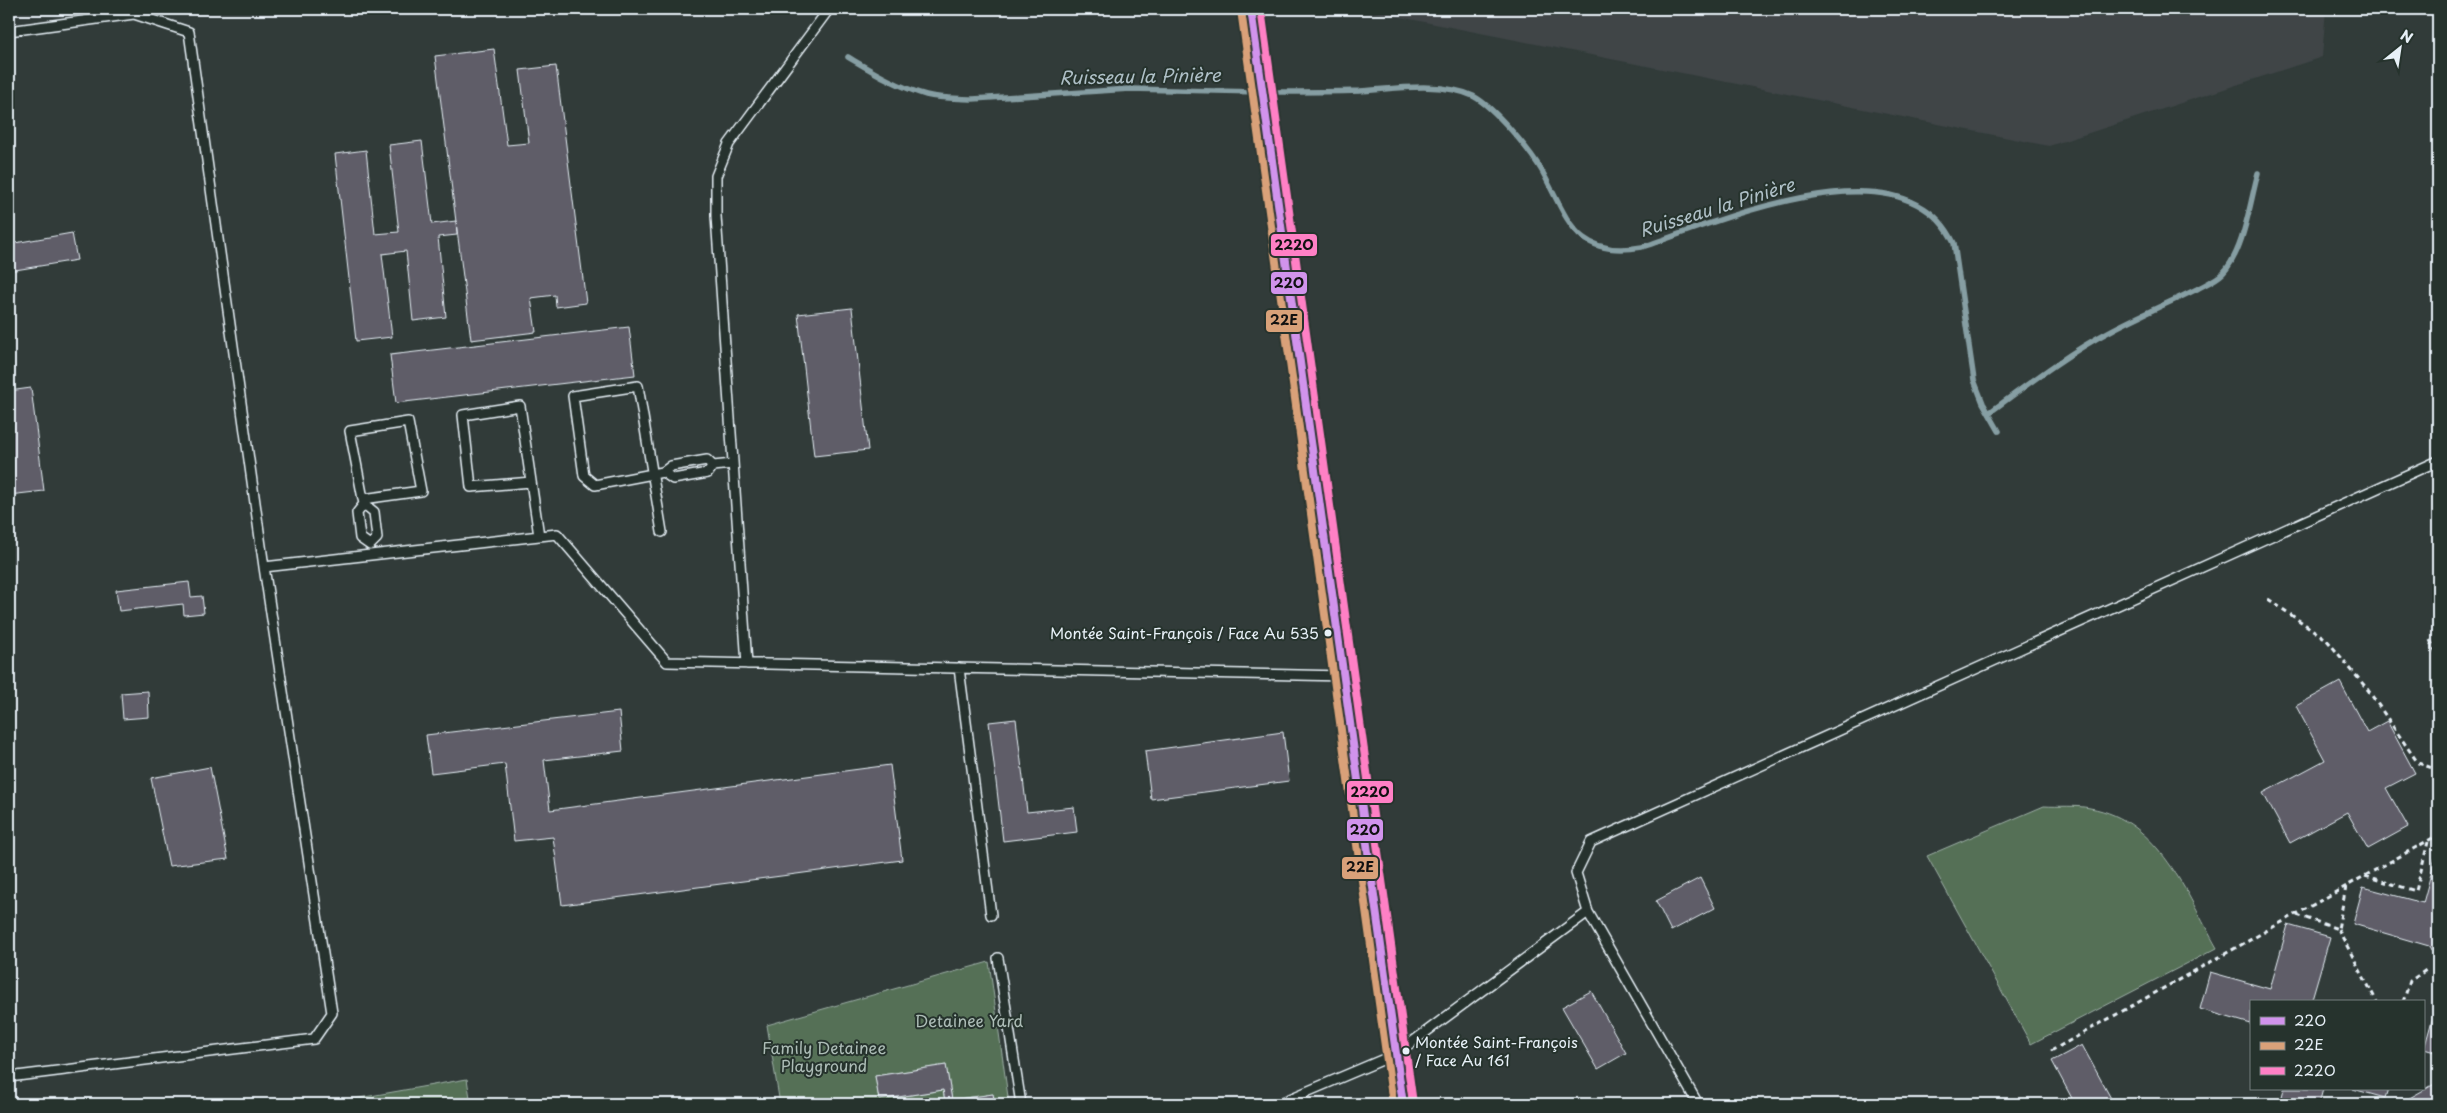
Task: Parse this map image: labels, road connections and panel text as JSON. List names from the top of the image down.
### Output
{
  "water": ["Ruisseau la Pinière"],
  "parks": ["Detainee Yard", "Family Detainee Playground"],
  "places": ["Montée Saint-François / Face Au 535", "Montée Saint-François / Face Au 161"],
  "lines": ["transit line 22O", "transit line 222O", "transit line 22E"],
  "legend": ["22O", "22E", "222O"],
  "north": "top right"
}
